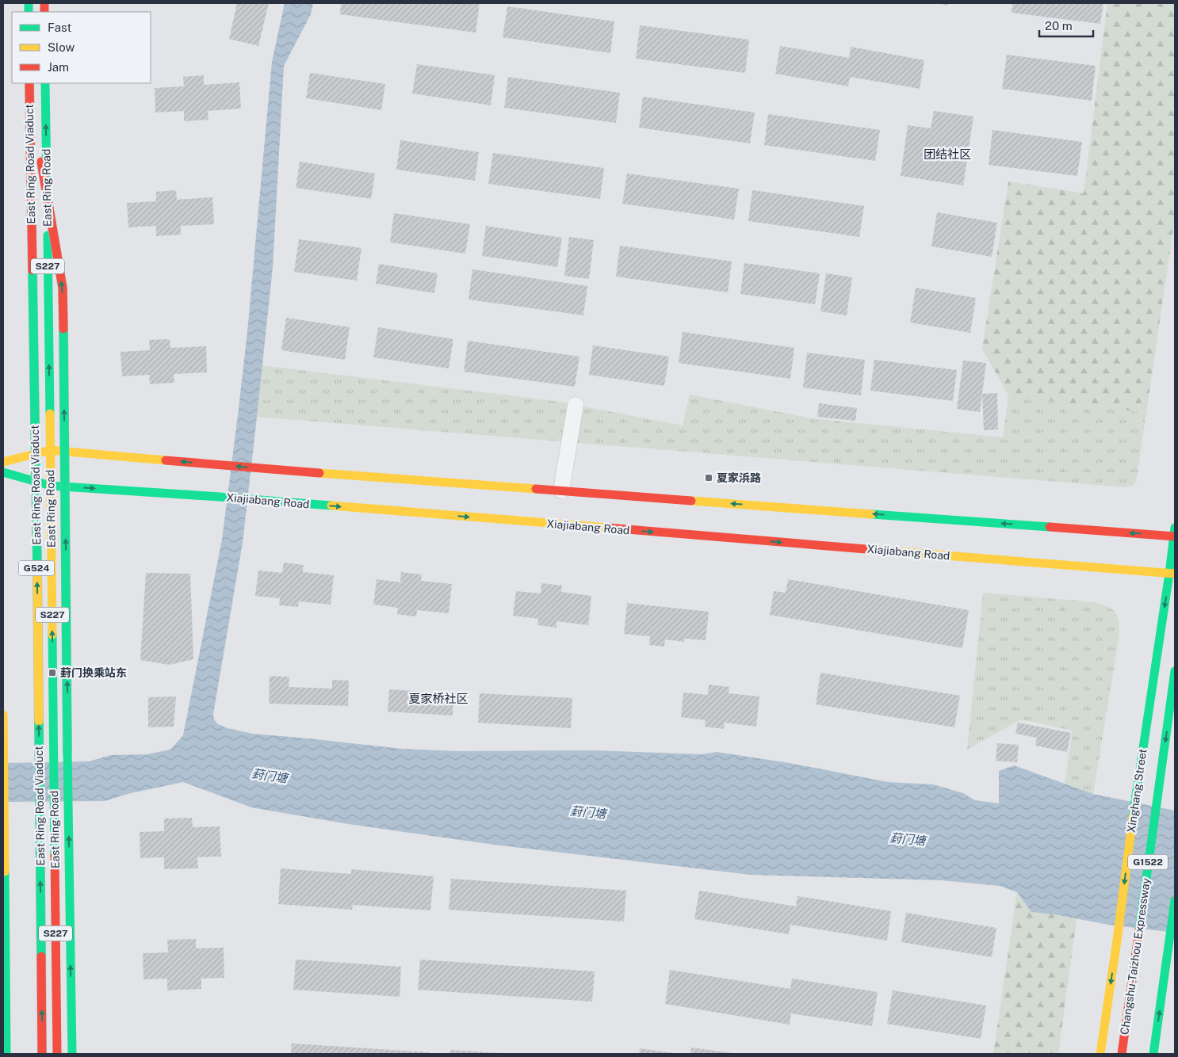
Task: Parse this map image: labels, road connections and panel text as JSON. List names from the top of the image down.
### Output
{
  "streets": {
    "main road": [
      "East Ring Road Viaduct",
      "East Ring Road",
      "S227",
      "Xiajiabang Road",
      "G524",
      "Xinghang Street",
      "G1522",
      "Changshu-Taizhou Expressway"
    ]
  },
  "crossings": [
    ["East Ring Road", "Xiajiabang Road"],
    ["Xiajiabang Road", "Xinghang Street"]
  ],
  "districts": ["团结社区", "夏家桥社区"],
  "water": ["葑门塘"],
  "places": {
    "transit": ["夏家浜路", "葑门换乘站东"]
  },
  "legend": ["Fast", "Slow", "Jam"],
  "scale_bar": "20 m"
}
